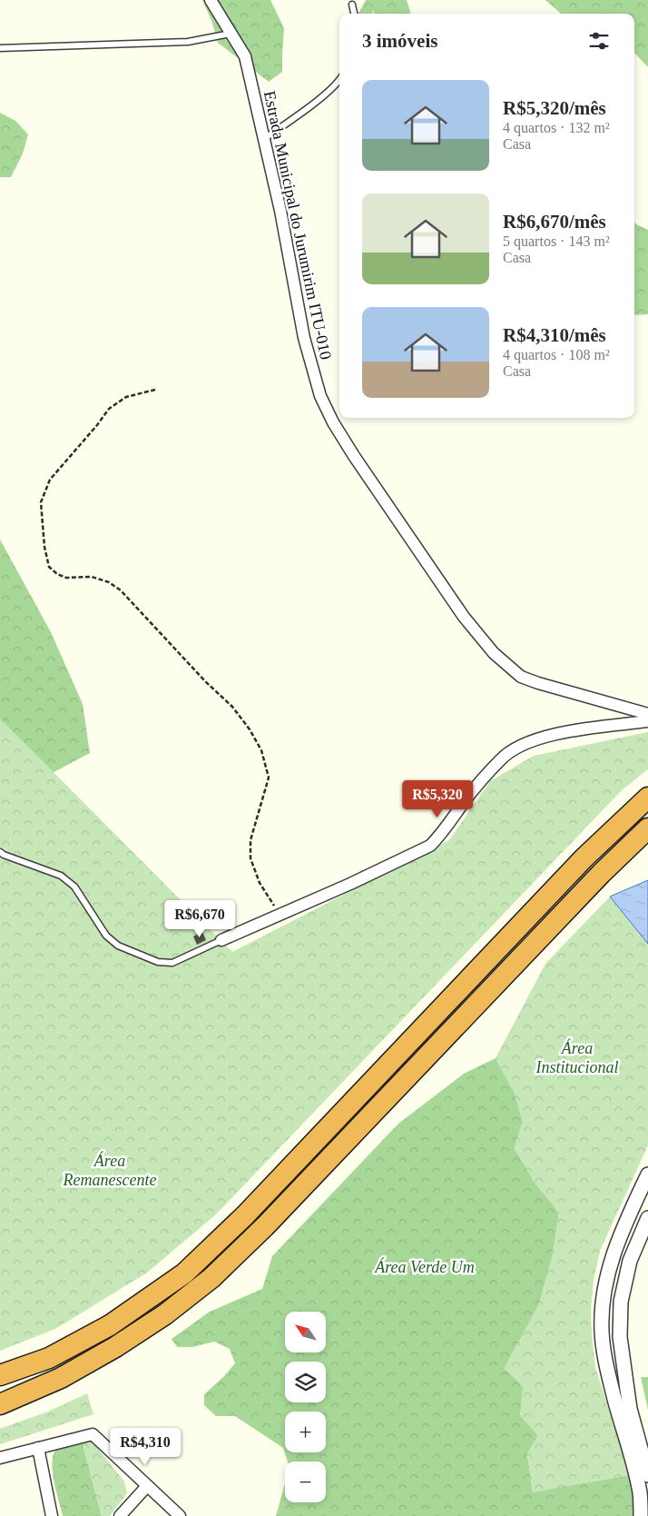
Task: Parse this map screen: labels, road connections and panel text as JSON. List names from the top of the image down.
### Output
{
  "streets": {
    "street": ["Estrada Municipal do Jurumirim ITU-010"]
  },
  "parks": ["Área Institucional", "Área Remanescente", "Área Verde Um"],
  "north": "top left",
  "page": {
    "heading": "3 imóveis",
    "list": [
      {
        "name": "R$5,320/mês",
        "note": "4 quartos · 132 m² · Casa"
      },
      {
        "name": "R$6,670/mês",
        "note": "5 quartos · 143 m² · Casa"
      },
      {
        "name": "R$4,310/mês",
        "note": "4 quartos · 108 m² · Casa"
      }
    ],
    "price": ["R$5,320", "R$6,670", "R$4,310"],
    "map_buttons": ["+", "−"]
  }
}
